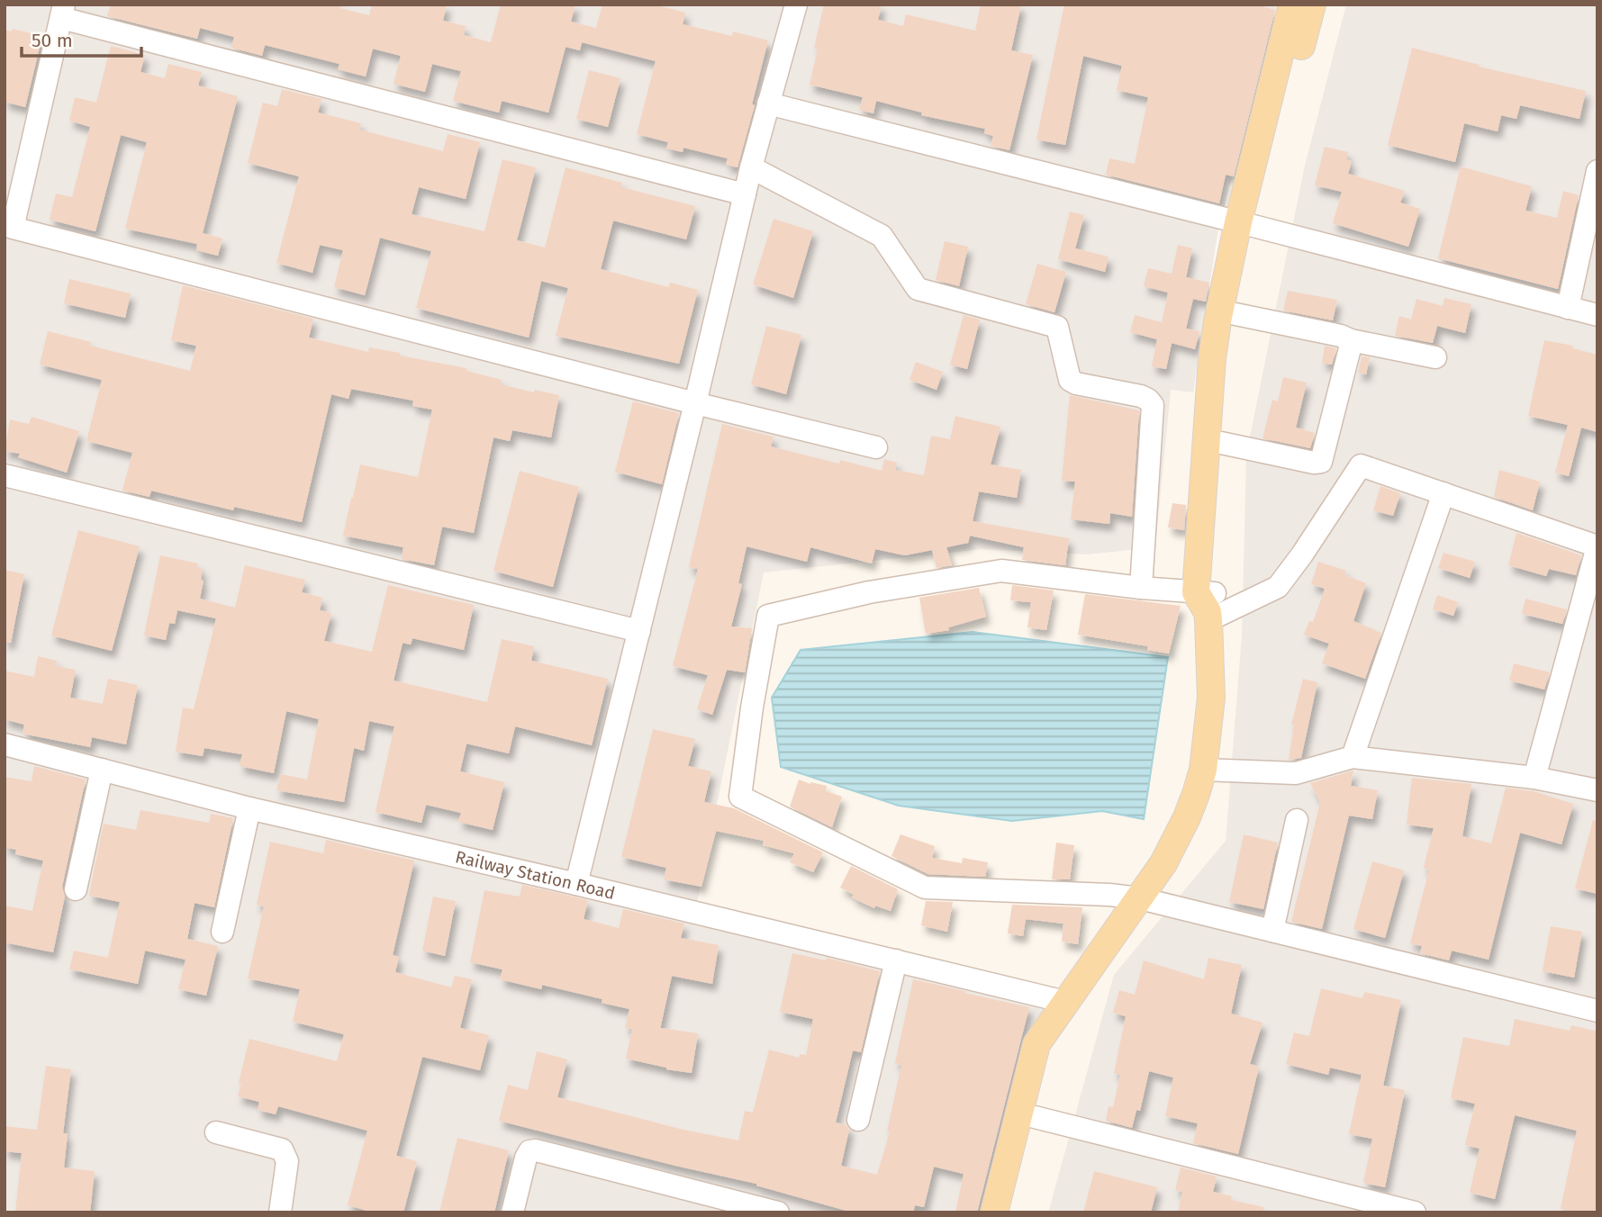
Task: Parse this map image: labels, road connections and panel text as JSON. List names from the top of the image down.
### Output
{
  "streets": {
    "street": ["Railway Station Road"]
  },
  "scale_bar": "50 m"
}
